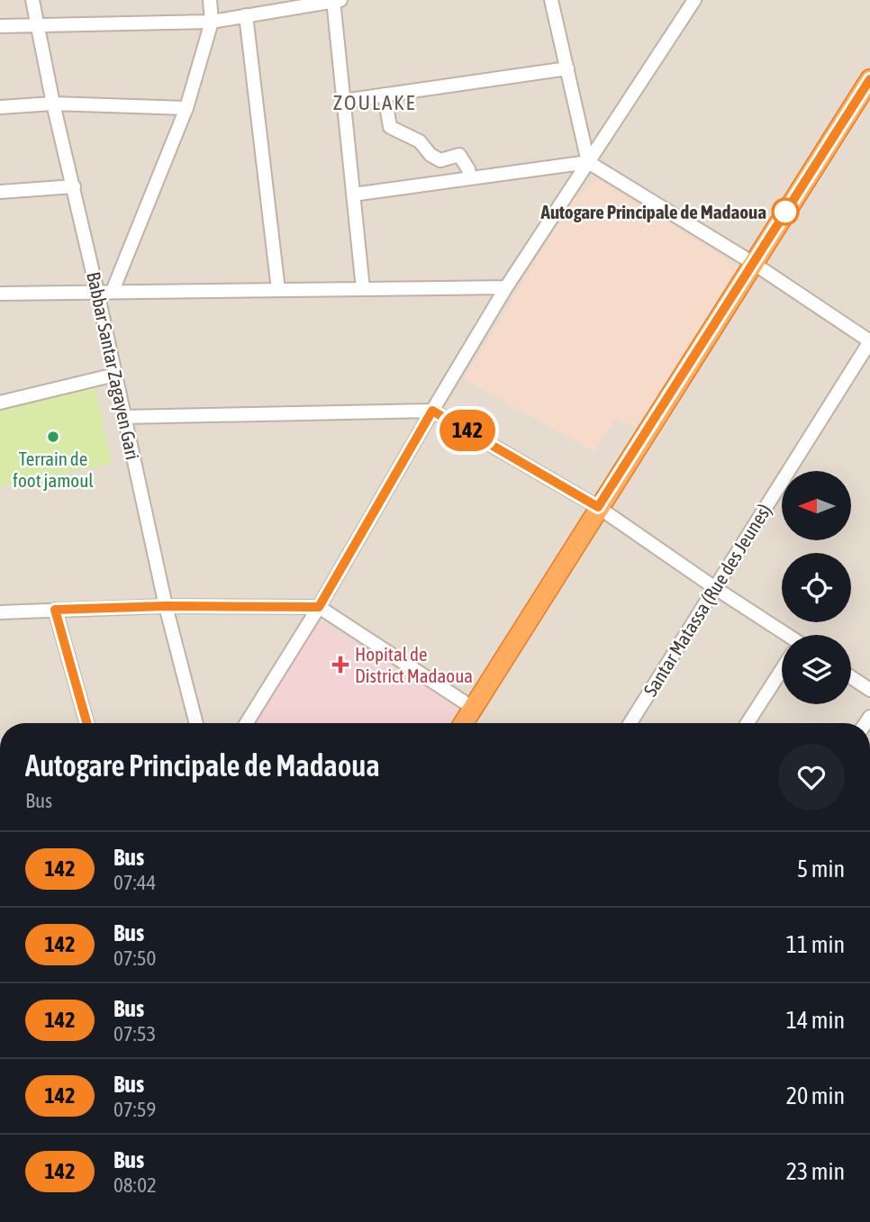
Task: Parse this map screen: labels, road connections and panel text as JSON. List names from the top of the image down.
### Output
{
  "streets": {
    "street": ["Babbar Santar Zagayen Gari", "Santar Matassa (Rue des Jeunes)"]
  },
  "districts": ["ZOULAKE"],
  "places": {
    "other": ["Autogare Principale de Madaoua", "Terrain de foot jamoul"],
    "health": ["Hopital de District Madaoua"]
  },
  "lines": ["bus line 142"],
  "north": "left",
  "page": {
    "on_map": "142",
    "heading": ["Autogare Principale de Madaoua", "Bus"],
    "list": [
      {
        "mark": "142",
        "name": "Bus",
        "note": "07:44",
        "value": "5 min"
      },
      {
        "mark": "142",
        "name": "Bus",
        "note": "07:50",
        "value": "11 min"
      },
      {
        "mark": "142",
        "name": "Bus",
        "note": "07:53",
        "value": "14 min"
      },
      {
        "mark": "142",
        "name": "Bus",
        "note": "07:59",
        "value": "20 min"
      },
      {
        "mark": "142",
        "name": "Bus",
        "note": "08:02",
        "value": "23 min"
      }
    ]
  }
}
